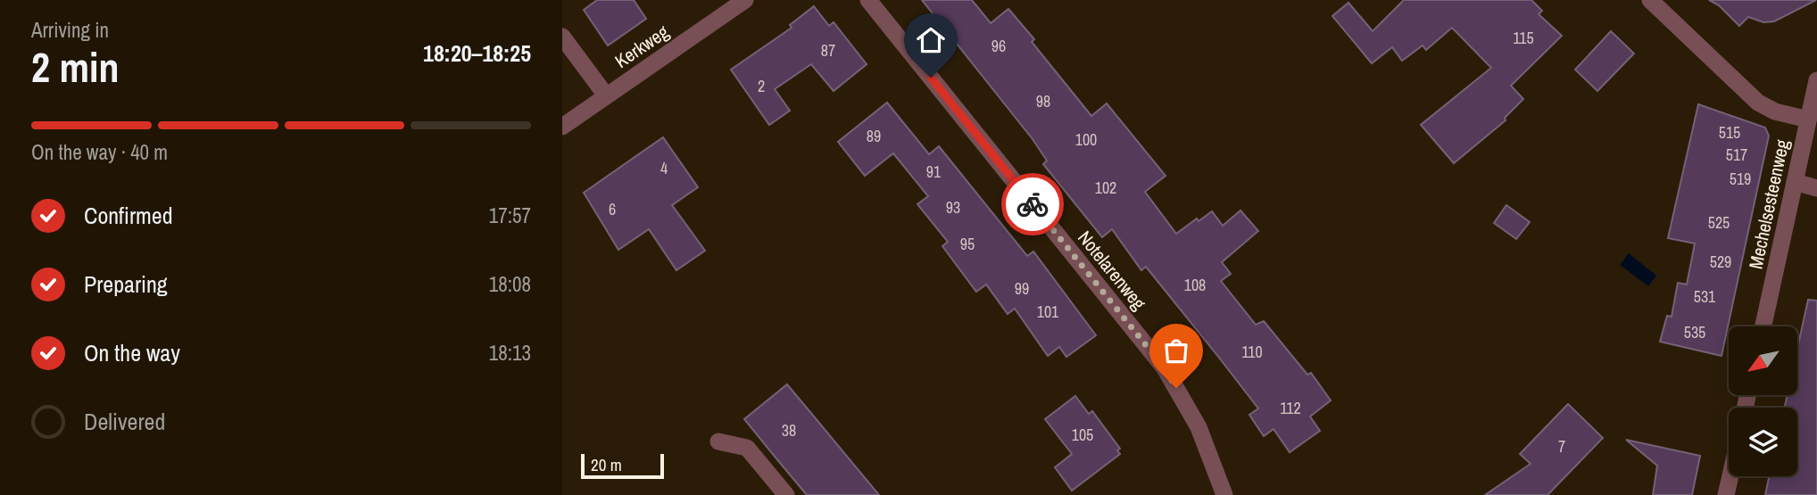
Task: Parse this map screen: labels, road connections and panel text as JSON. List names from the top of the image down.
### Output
{
  "streets": {
    "street": ["Kerkweg", "Mechelsesteenweg", "Notelarenweg"]
  },
  "house_numbers": [
    "115",
    "96",
    "87",
    "2",
    "98",
    "515",
    "89",
    "100",
    "517",
    "4",
    "91",
    "519",
    "102",
    "93",
    "6",
    "525",
    "95",
    "529",
    "108",
    "99",
    "531",
    "101",
    "535",
    "110",
    "112",
    "38",
    "105",
    "7"
  ],
  "scale_bar": "20 m",
  "north": "bottom left",
  "page": {
    "heading": ["2 min", "Arriving in", "18:20–18:25"],
    "bar": "On the way · 40 m",
    "list": [
      ["Confirmed", "17:57"],
      ["Preparing", "18:08"],
      ["On the way", "18:13"],
      "Delivered"
    ],
    "scale": "20 m"
  }
}
